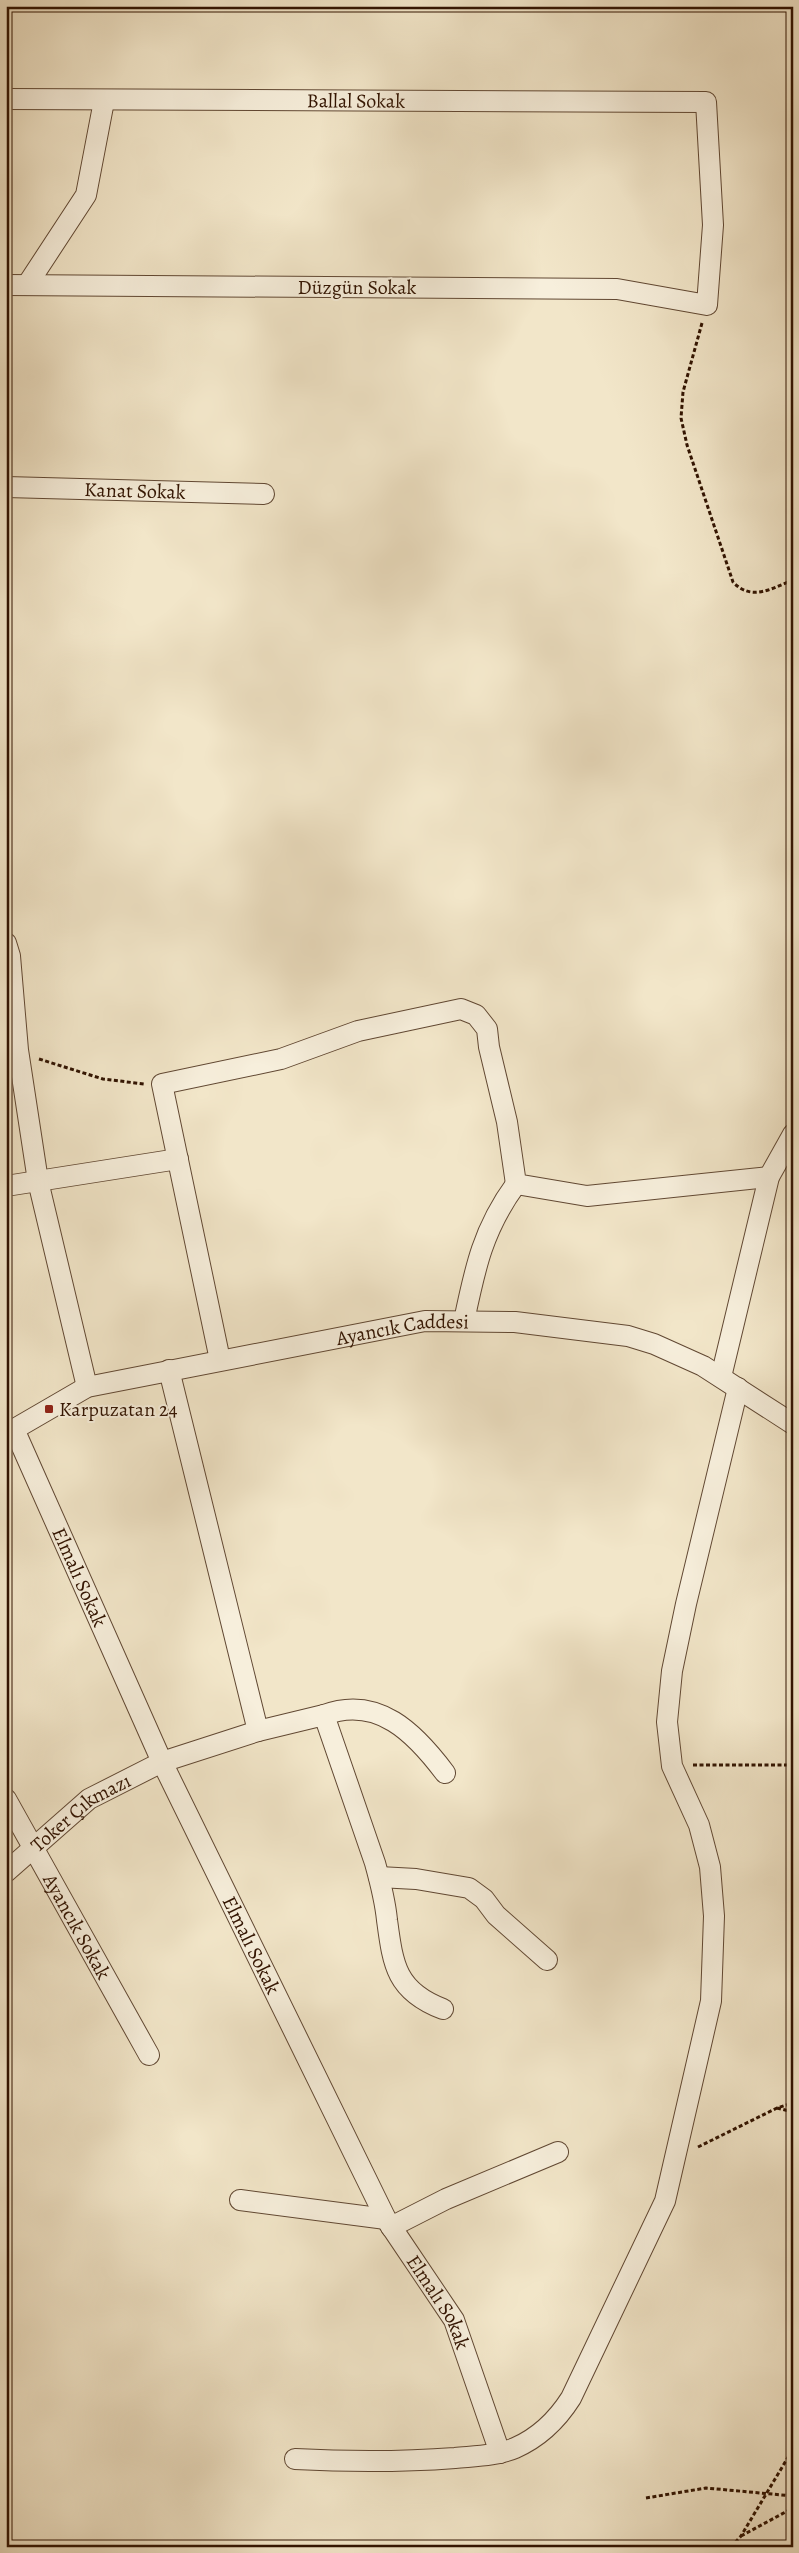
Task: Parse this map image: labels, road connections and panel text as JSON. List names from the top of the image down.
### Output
{
  "streets": {
    "street": [
      "Ballal Sokak",
      "Düzgün Sokak",
      "Kanat Sokak",
      "Ayancık Caddesi",
      "Elmalı Sokak",
      "Toker Çıkmazı",
      "Ayancık Sokak"
    ]
  },
  "crossings": [
    ["Ballal Sokak", "Düzgün Sokak"],
    ["Ayancık Caddesi", "Elmalı Sokak"],
    ["Elmalı Sokak", "Toker Çıkmazı"],
    ["Toker Çıkmazı", "Ayancık Sokak"]
  ],
  "places": {
    "transit": ["Karpuzatan 24"]
  }
}
